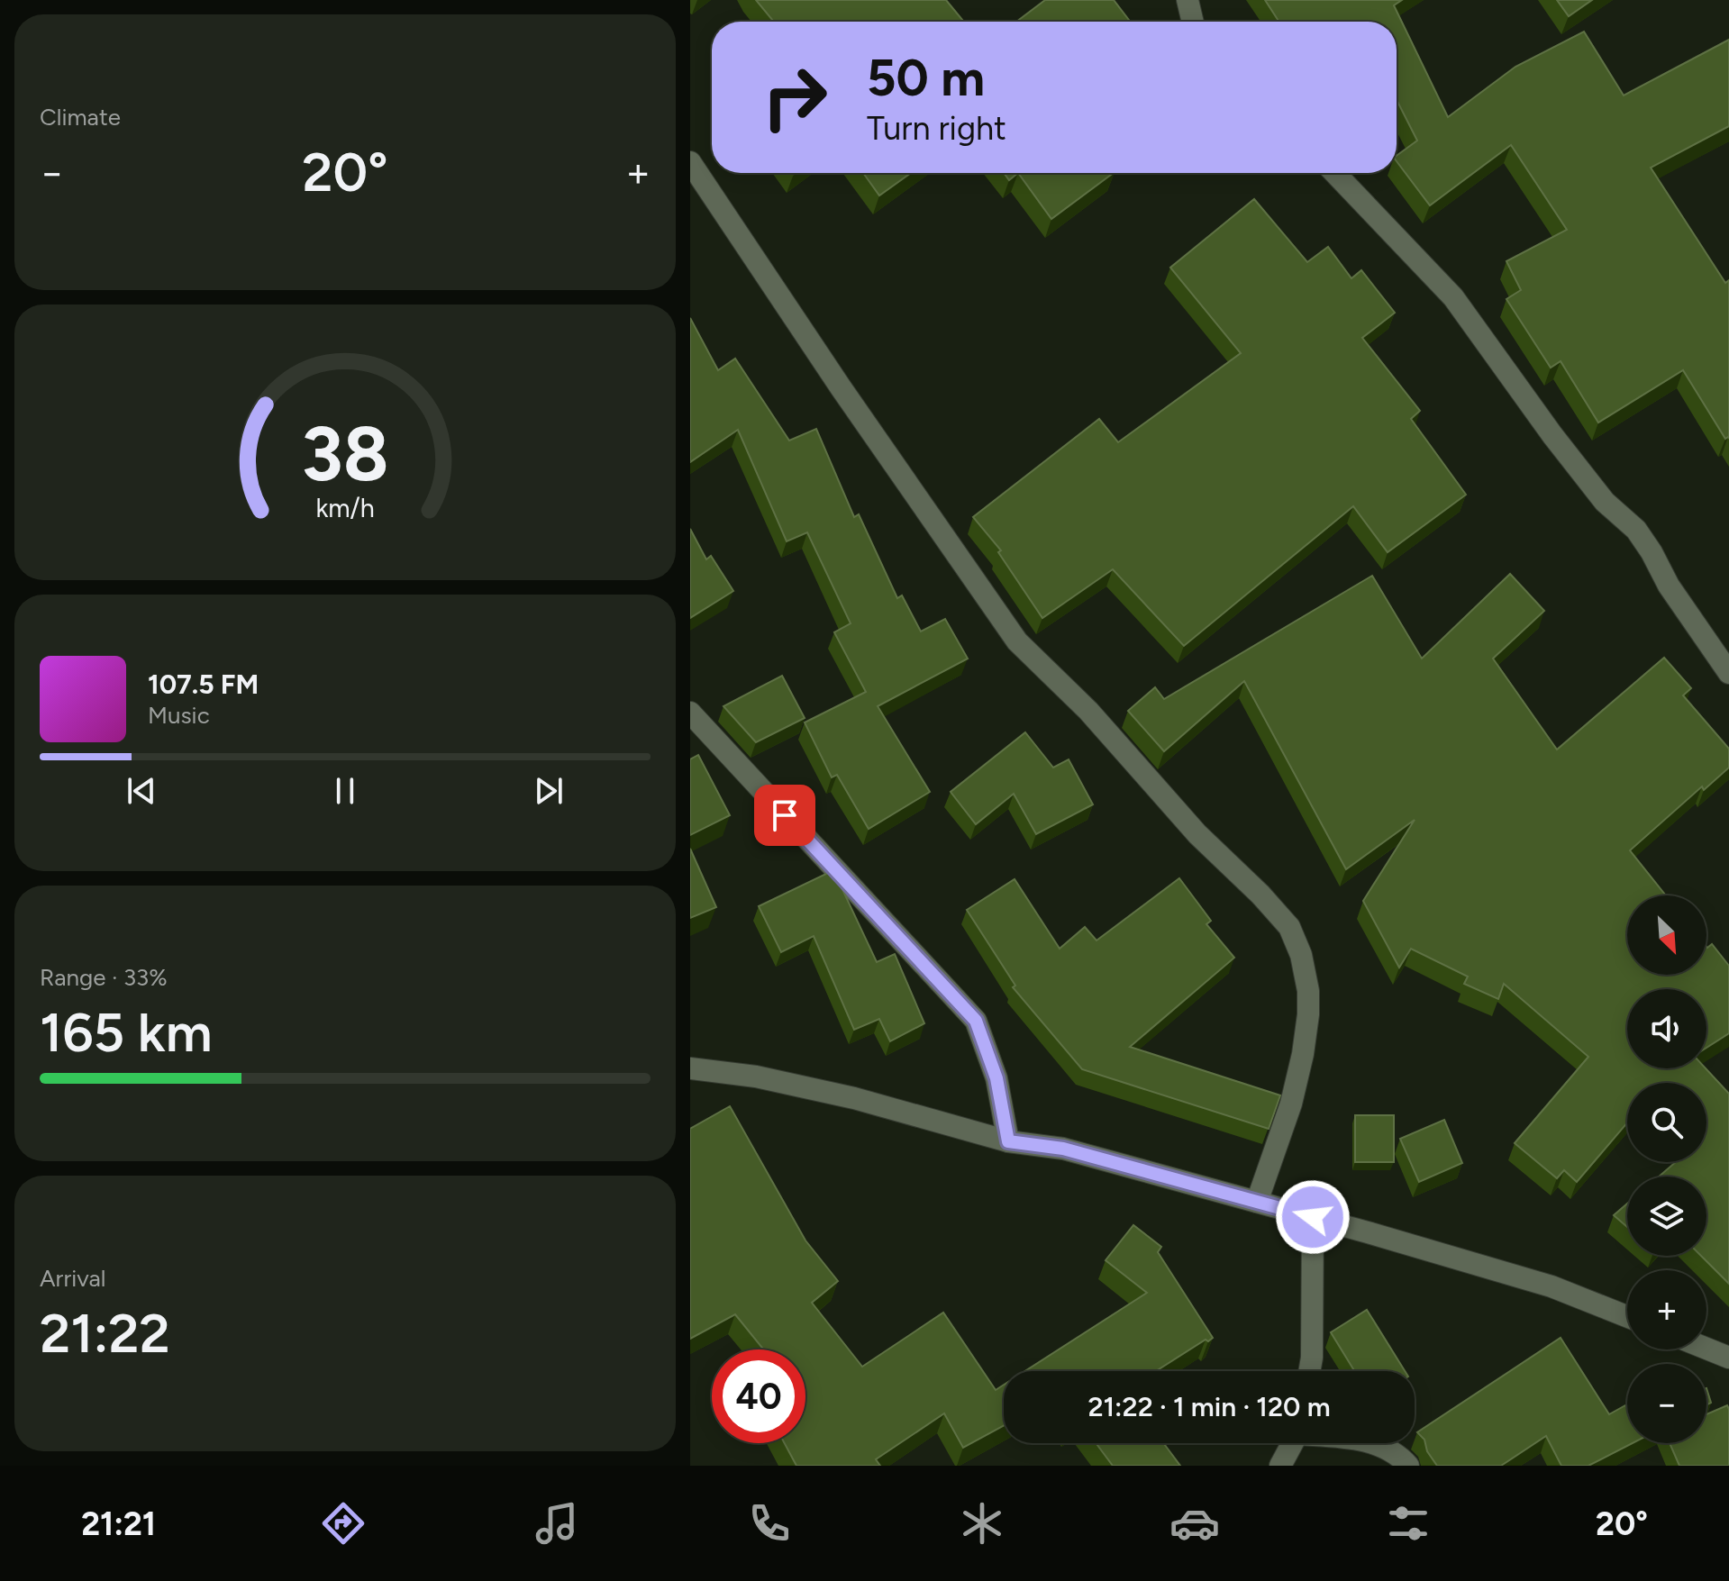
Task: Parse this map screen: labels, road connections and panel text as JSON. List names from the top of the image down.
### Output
{
  "north": "bottom right",
  "page": {
    "tile": [
      "Climate",
      ["Range · 33%", "165 km"],
      ["Arrival", "21:22"]
    ],
    "turn": ["50 m", "Turn right"],
    "heat": ["−", "20°", "+"],
    "song": ["107.5 FM", "Music"],
    "map_buttons": ["+", "−"],
    "limit": "40",
    "trip": "21:22 · 1 min · 120 m",
    "tabs": ["21:21", "20°"],
    "gauge": ["38", "km/h"]
  }
}
